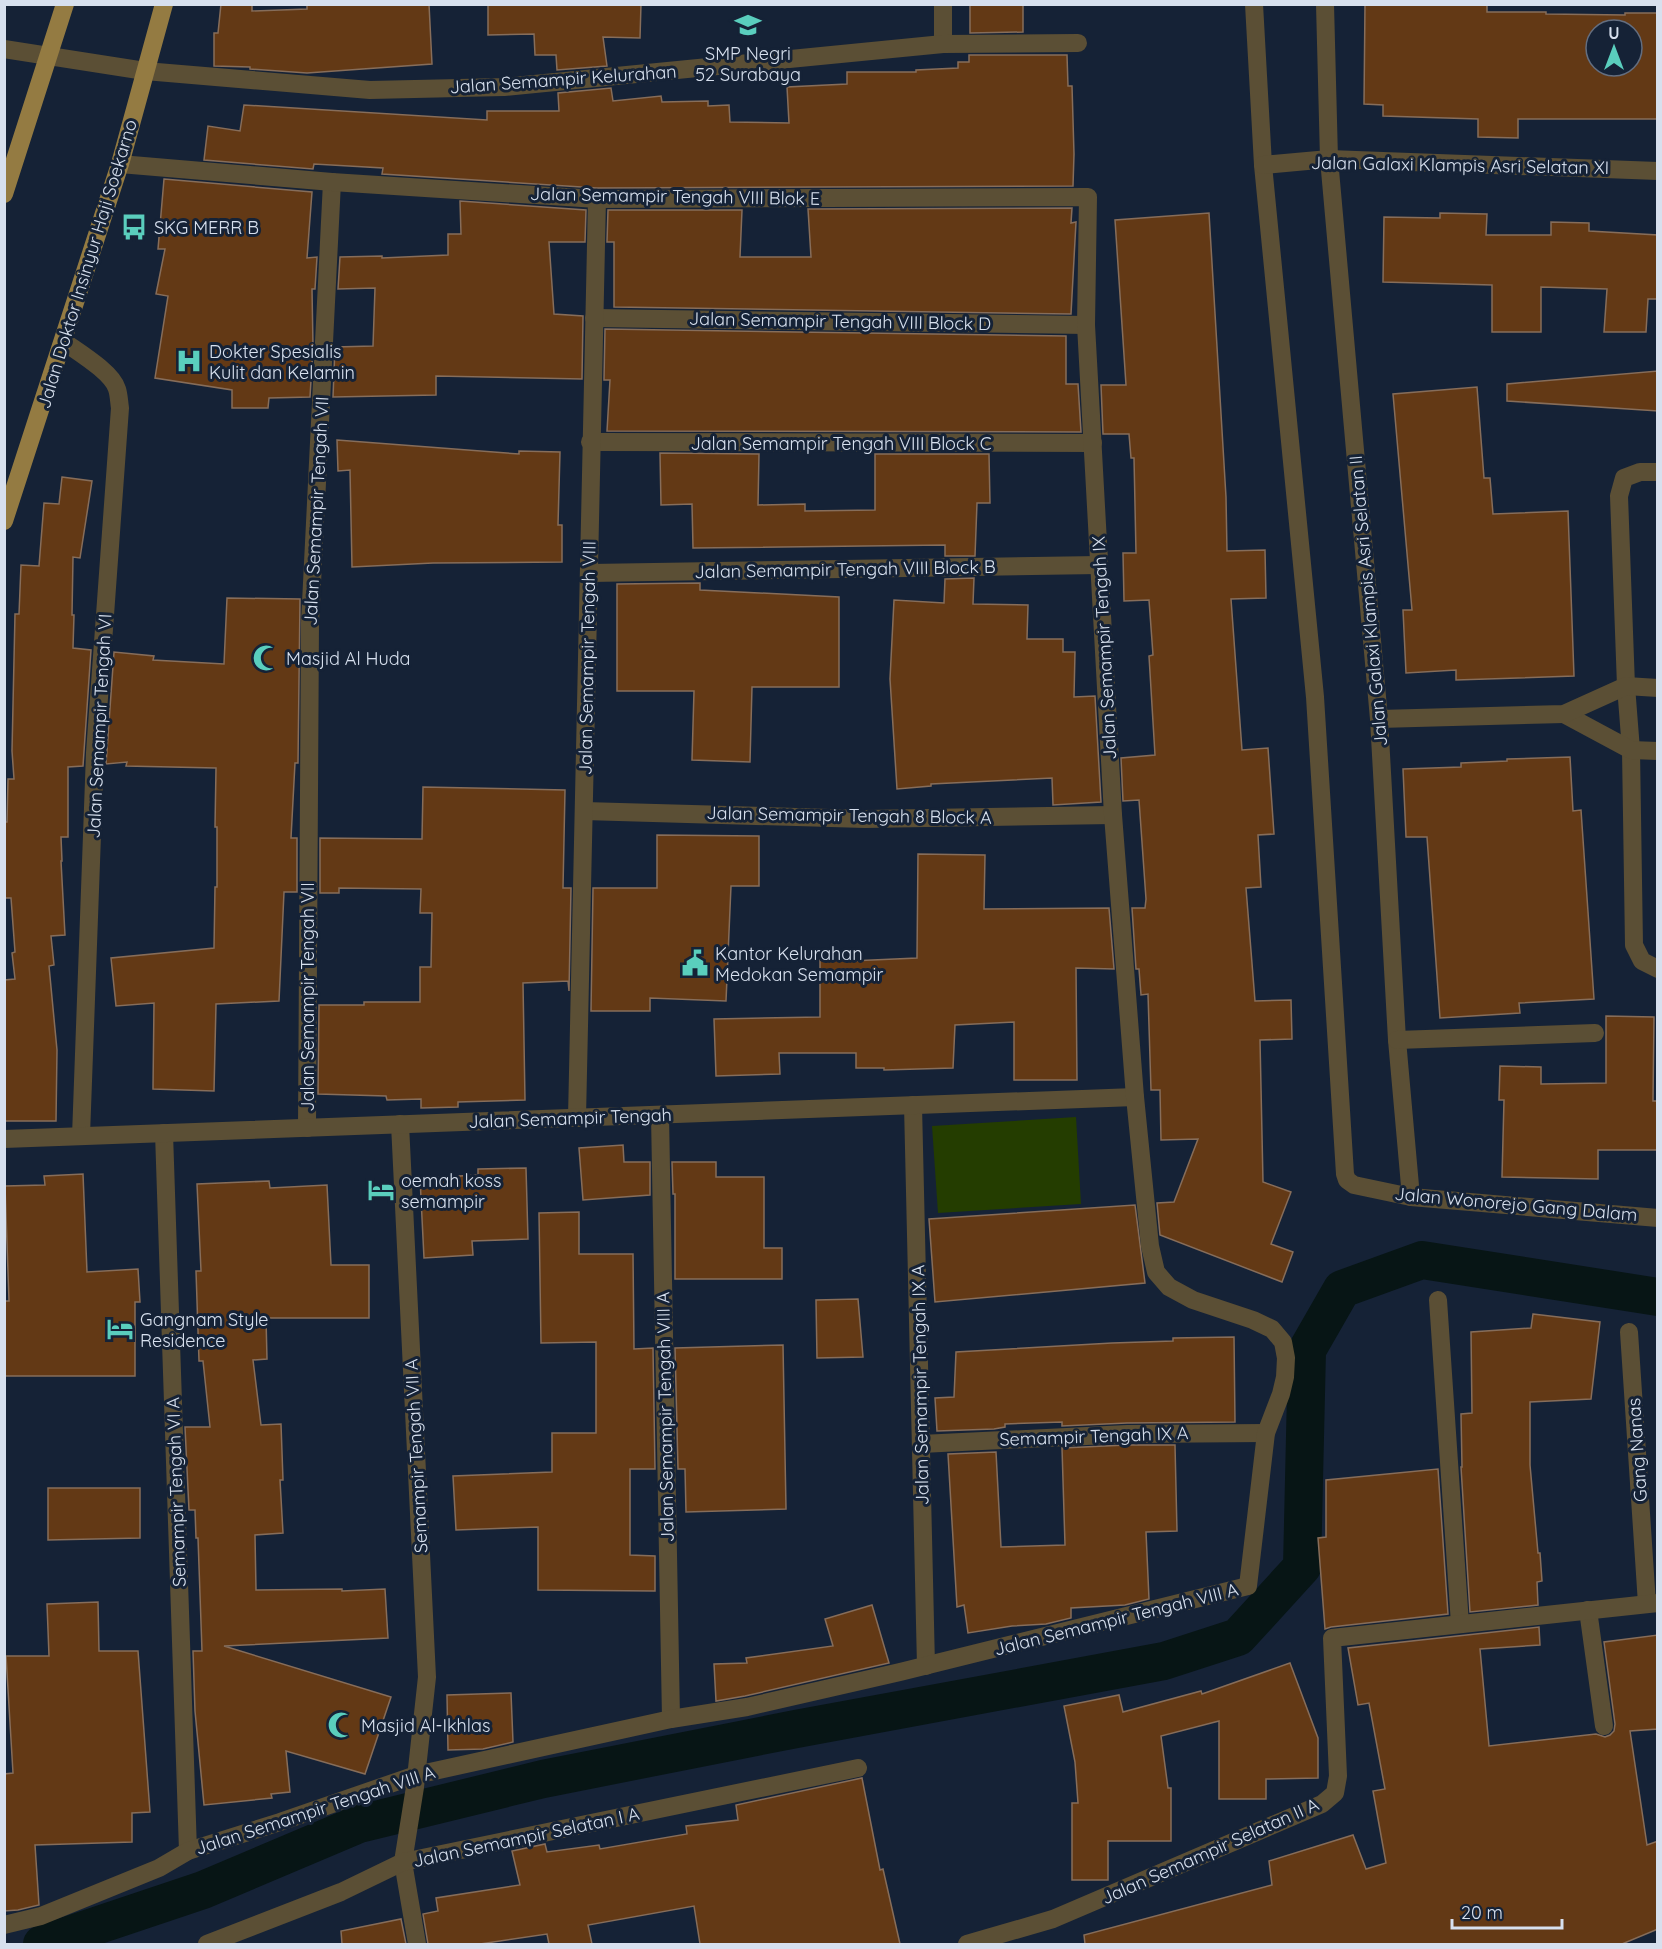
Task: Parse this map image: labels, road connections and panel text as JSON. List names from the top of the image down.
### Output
{
  "streets": {
    "main road": ["Jalan Doktor Insinyur Haji Soekarno"],
    "street": [
      "Jalan Semampir Kelurahan",
      "Jalan Galaxi Klampis Asri Selatan XI",
      "Jalan Semampir Tengah VIII Blok E",
      "Jalan Semampir Tengah VIII Block D",
      "Jalan Semampir Tengah VIII Block C",
      "Jalan Semampir Tengah VII",
      "Jalan Semampir Tengah VIII Block B",
      "Jalan Galaxi Klampis Asri Selatan II",
      "Jalan Semampir Tengah IX",
      "Jalan Semampir Tengah VIII",
      "Jalan Semampir Tengah VI",
      "Jalan Semampir Tengah 8 Block A",
      "Jalan Semampir Tengah",
      "Jalan Wonorejo Gang Dalam",
      "Jalan Semampir Tengah IX A",
      "Jalan Semampir Tengah VIII A",
      "Semampir Tengah IX A",
      "Gang Nanas",
      "Semampir Tengah VII A",
      "Semampir Tengah VI A",
      "Jalan Semampir Selatan I A",
      "Jalan Semampir Selatan II A"
    ]
  },
  "crossings": [
    ["Jalan Semampir Kelurahan", "Jalan Doktor Insinyur Haji Soekarno"],
    ["Jalan Galaxi Klampis Asri Selatan XI", "Jalan Galaxi Klampis Asri Selatan II"],
    ["Jalan Galaxi Klampis Asri Selatan XI", "Jalan Wonorejo Gang Dalam"],
    ["Jalan Semampir Tengah VIII Blok E", "Jalan Doktor Insinyur Haji Soekarno"],
    ["Jalan Semampir Tengah VIII Blok E", "Jalan Semampir Tengah VII"],
    ["Jalan Semampir Tengah VIII Blok E", "Jalan Semampir Tengah IX"],
    ["Jalan Semampir Tengah VIII Blok E", "Jalan Semampir Tengah VIII"],
    ["Jalan Doktor Insinyur Haji Soekarno", "Jalan Semampir Tengah VI"],
    ["Jalan Semampir Tengah VIII Block D", "Jalan Semampir Tengah IX"],
    ["Jalan Semampir Tengah VIII Block D", "Jalan Semampir Tengah VIII"],
    ["Jalan Semampir Tengah VIII Block C", "Jalan Semampir Tengah IX"],
    ["Jalan Semampir Tengah VIII Block C", "Jalan Semampir Tengah VIII"],
    ["Jalan Semampir Tengah VII", "Jalan Semampir Tengah"],
    ["Jalan Semampir Tengah VIII Block B", "Jalan Semampir Tengah IX"],
    ["Jalan Semampir Tengah VIII Block B", "Jalan Semampir Tengah VIII"],
    ["Jalan Galaxi Klampis Asri Selatan II", "Jalan Wonorejo Gang Dalam"],
    ["Jalan Semampir Tengah IX", "Jalan Semampir Tengah 8 Block A"],
    ["Jalan Semampir Tengah IX", "Jalan Semampir Tengah"],
    ["Jalan Semampir Tengah IX", "Jalan Semampir Tengah VIII A"],
    ["Jalan Semampir Tengah VIII", "Jalan Semampir Tengah 8 Block A"],
    ["Jalan Semampir Tengah VIII", "Jalan Semampir Tengah"],
    ["Jalan Semampir Tengah VI", "Jalan Semampir Tengah"],
    ["Jalan Semampir Tengah", "Jalan Semampir Tengah IX A"],
    ["Jalan Semampir Tengah", "Jalan Semampir Tengah VIII A"],
    ["Jalan Semampir Tengah", "Semampir Tengah VII A"],
    ["Jalan Semampir Tengah", "Semampir Tengah VI A"],
    ["Jalan Semampir Tengah IX A", "Jalan Semampir Tengah VIII A"],
    ["Jalan Semampir Tengah IX A", "Semampir Tengah IX A"],
    ["Jalan Semampir Tengah VIII A", "Semampir Tengah IX A"],
    ["Jalan Semampir Tengah VIII A", "Semampir Tengah VII A"],
    ["Jalan Semampir Tengah VIII A", "Semampir Tengah VI A"],
    ["Gang Nanas", "Jalan Semampir Selatan II A"],
    ["Semampir Tengah VII A", "Jalan Semampir Selatan I A"]
  ],
  "places": {
    "school or university": ["SMP Negri 52 Surabaya"],
    "bus stop": ["SKG MERR B"],
    "hospital": ["Dokter Spesialis Kulit dan Kelamin"],
    "mosque": ["Masjid Al Huda", "Masjid Al-Ikhlas"],
    "public building": ["Kantor Kelurahan Medokan Semampir"],
    "hotel": ["oemah koss semampir", "Gangnam Style Residence"]
  },
  "scale_bar": "20 m",
  "north": "top"
}
